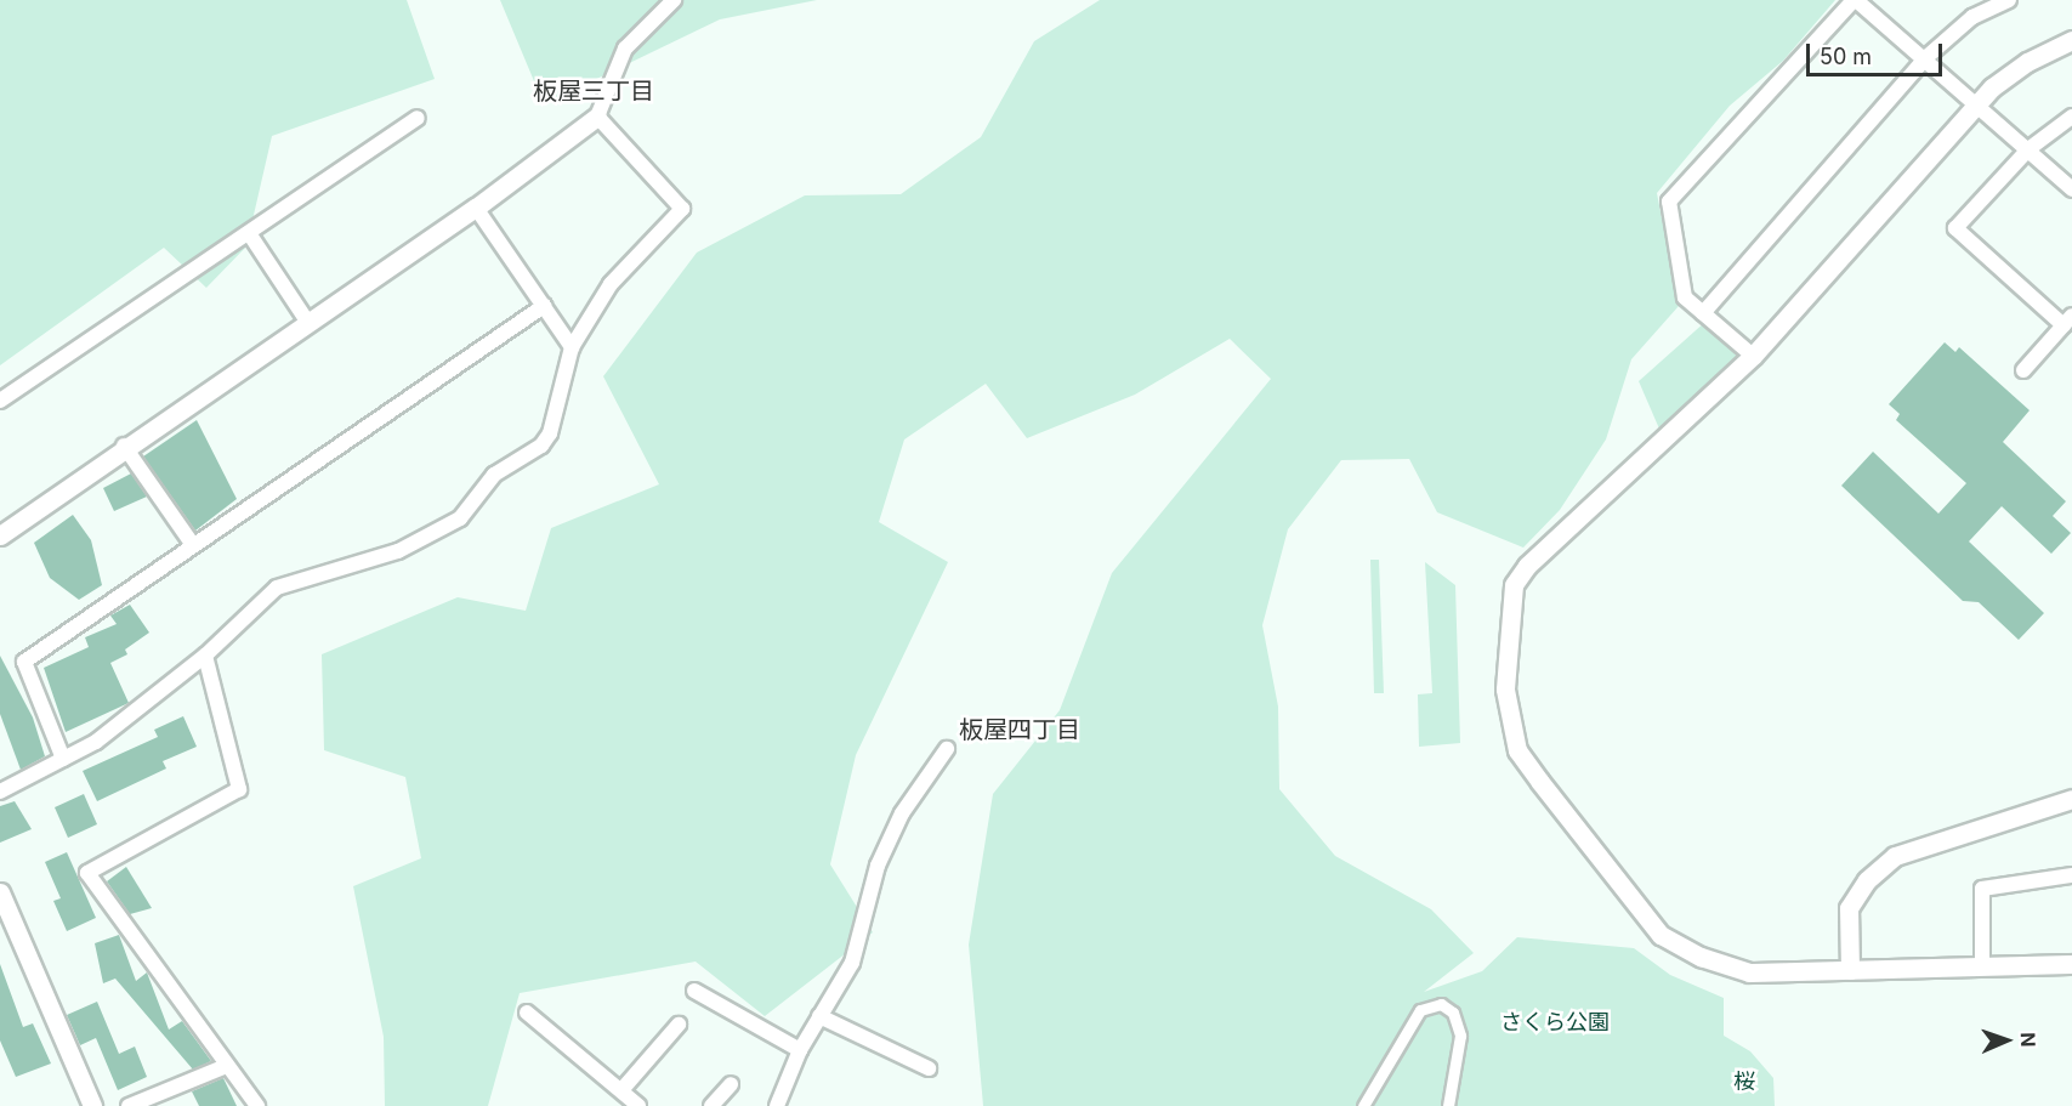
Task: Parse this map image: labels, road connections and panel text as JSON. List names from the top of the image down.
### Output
{
  "districts": ["板屋三丁目", "板屋四丁目"],
  "parks": ["さくら公園", "桜"],
  "scale_bar": "50 m",
  "north": "right"
}
